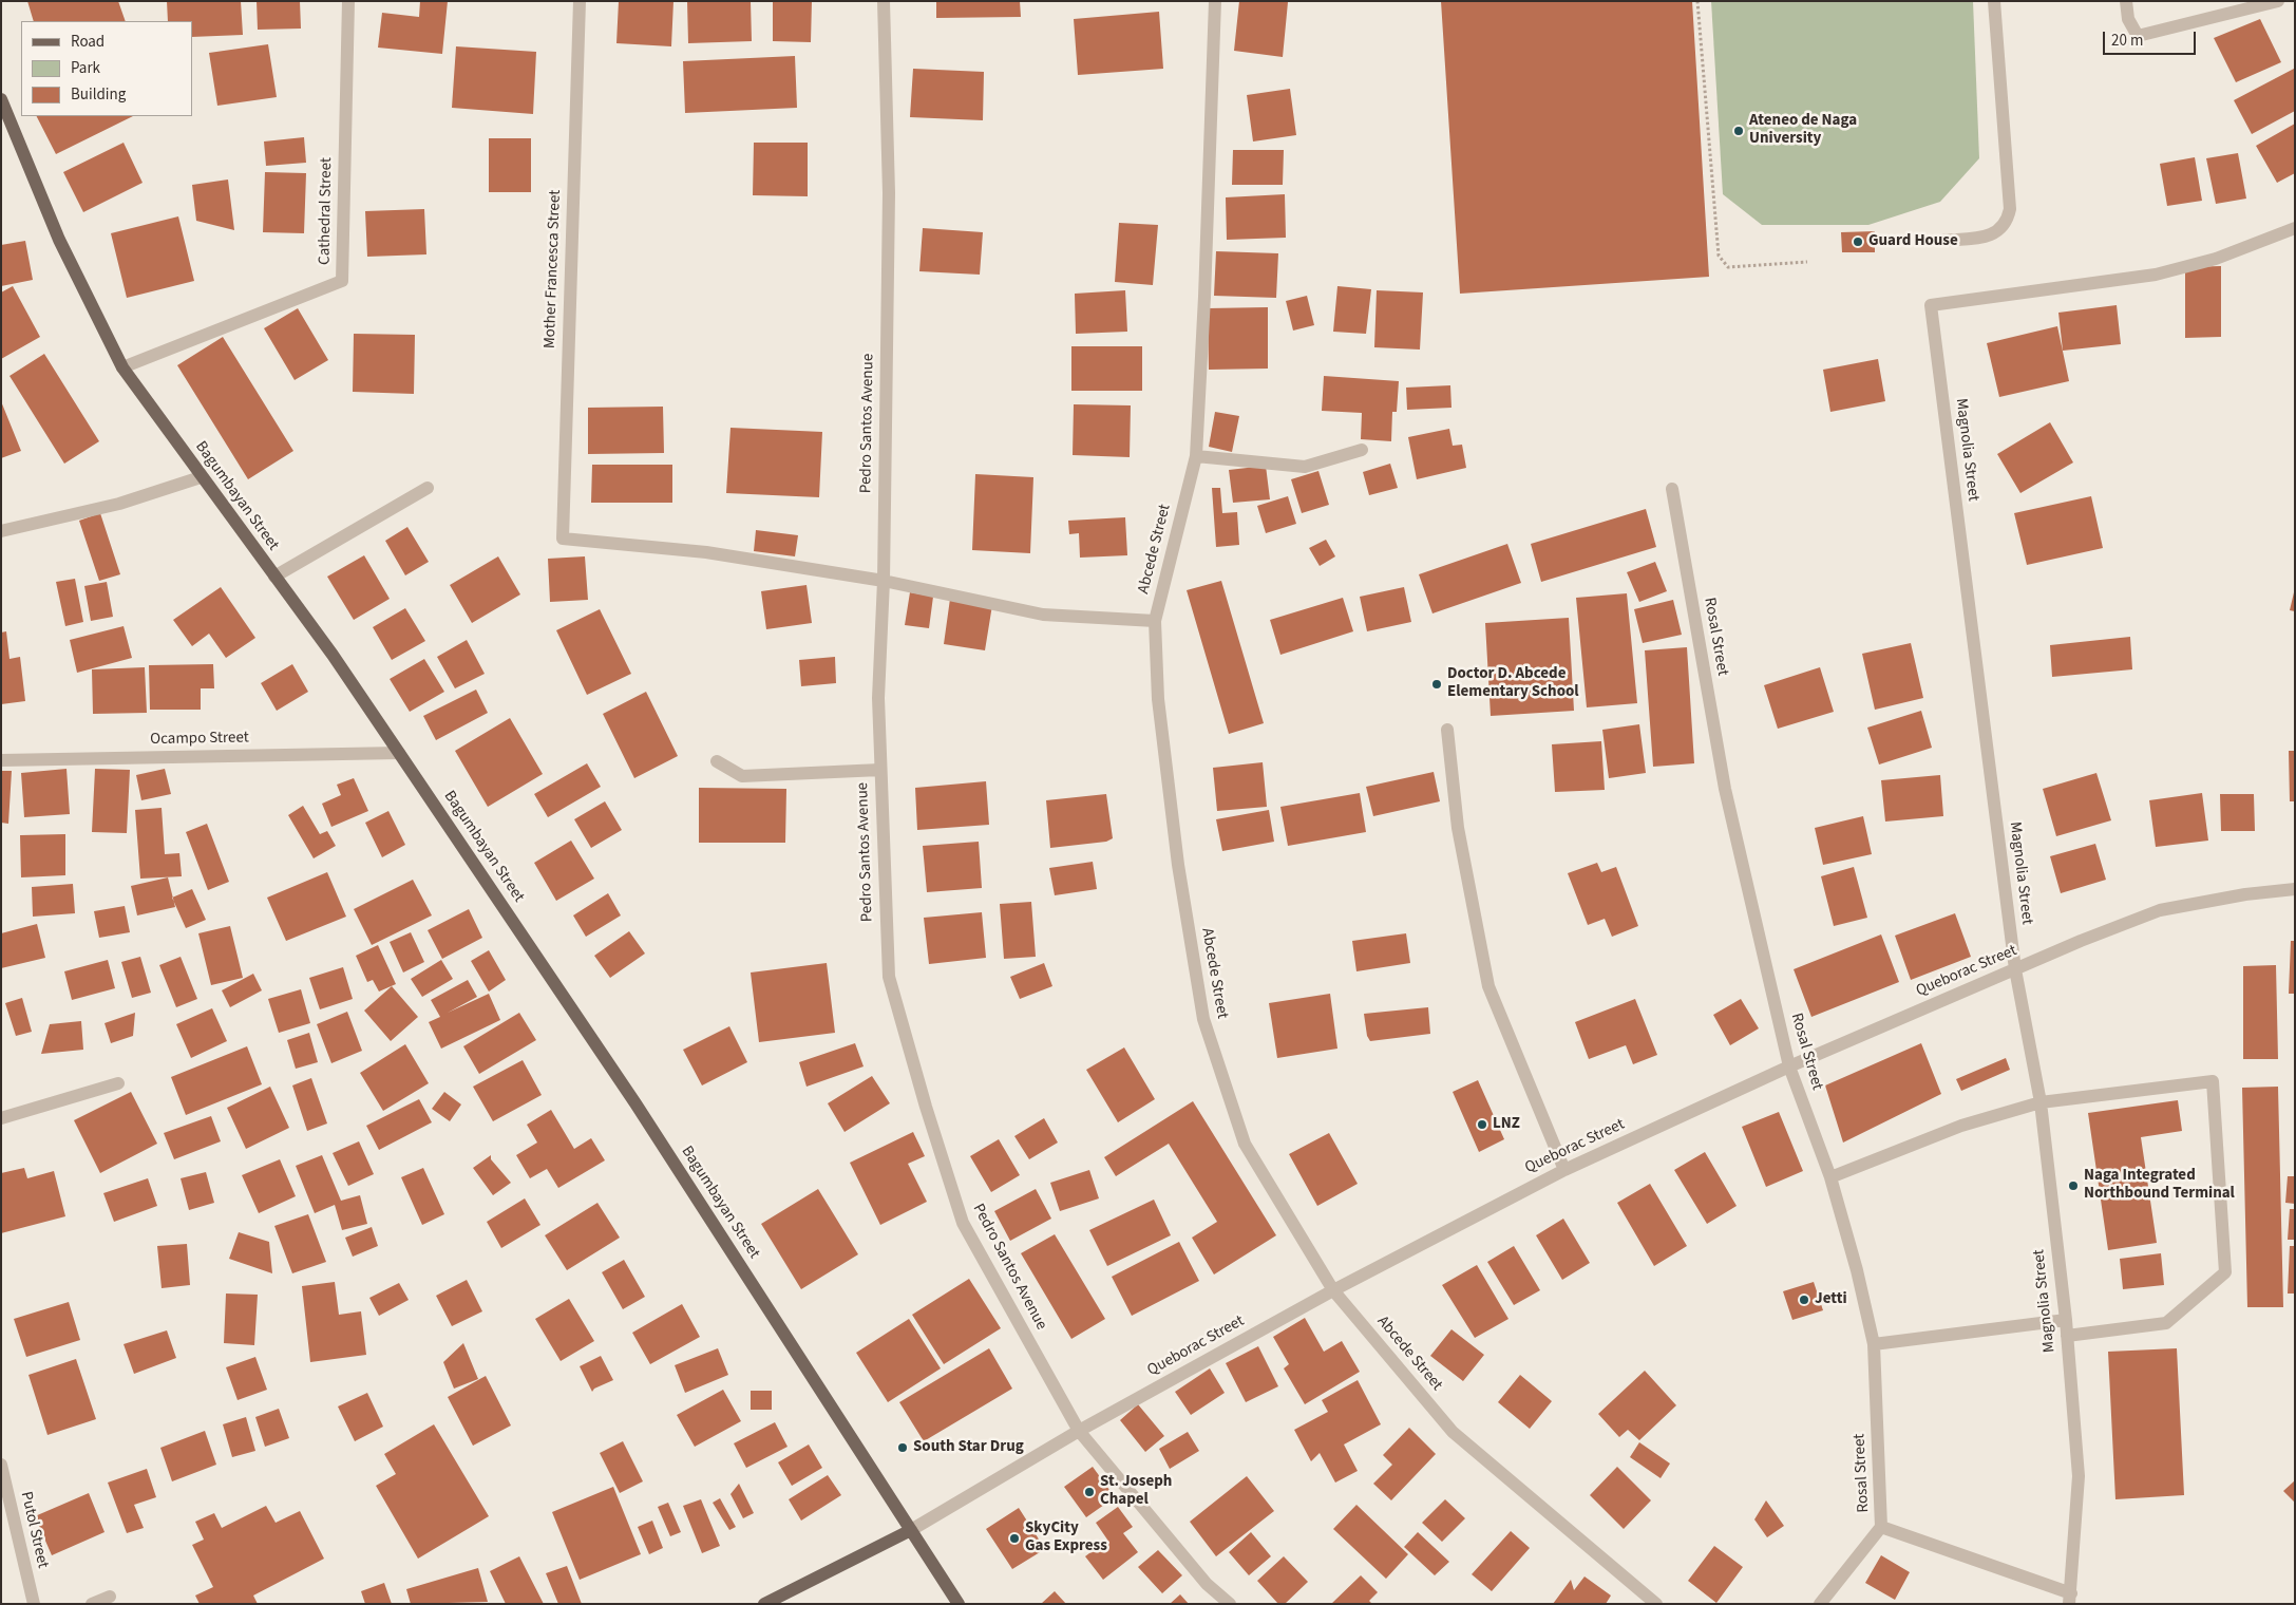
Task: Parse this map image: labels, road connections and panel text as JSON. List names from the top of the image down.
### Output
{
  "streets": {
    "main road": ["Bagumbayan Street"],
    "street": [
      "Cathedral Street",
      "Mother Francesca Street",
      "Pedro Santos Avenue",
      "Magnolia Street",
      "Abcede Street",
      "Rosal Street",
      "Ocampo Street",
      "Queborac Street",
      "Putol Street"
    ]
  },
  "crossings": [
    ["Cathedral Street", "Bagumbayan Street"],
    ["Mother Francesca Street", "Pedro Santos Avenue"],
    ["Pedro Santos Avenue", "Queborac Street"],
    ["Magnolia Street", "Queborac Street"],
    ["Bagumbayan Street", "Ocampo Street"],
    ["Bagumbayan Street", "Queborac Street"],
    ["Abcede Street", "Queborac Street"],
    ["Rosal Street", "Queborac Street"]
  ],
  "places": [
    "Ateneo de Naga University",
    "Guard House",
    "Doctor D. Abcede Elementary School",
    "LNZ",
    "Naga Integrated Northbound Terminal",
    "Jetti",
    "South Star Drug",
    "St. Joseph Chapel",
    "SkyCity Gas Express"
  ],
  "legend": ["Road", "Park", "Building"],
  "scale_bar": "20 m"
}
